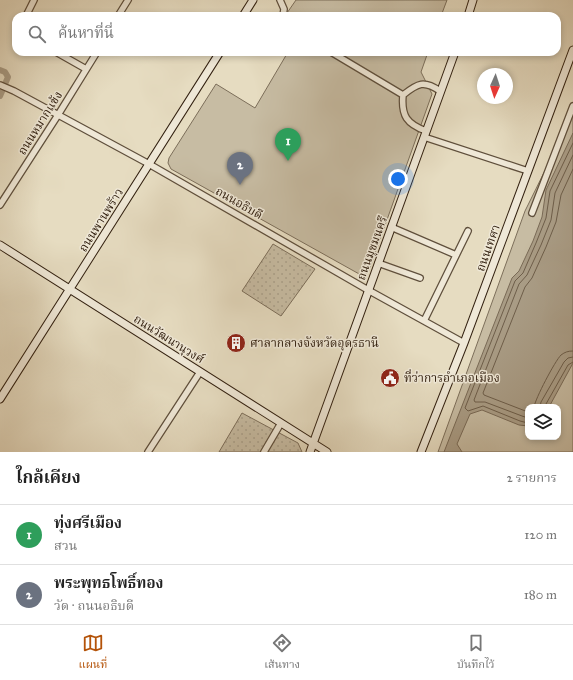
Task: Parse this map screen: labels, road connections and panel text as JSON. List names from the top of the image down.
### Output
{
  "streets": {
    "street": [
      "ถนนหมากแข้ง",
      "ถนนอธิบดี",
      "ถนนพานพร้าว",
      "ถนนมุขมนครี",
      "ถนนเทศา",
      "ถนนวัฒนานุวงศ์"
    ]
  },
  "crossings": [
    ["ถนนหมากแข้ง", "ถนนอธิบดี"],
    ["ถนนอธิบดี", "ถนนพานพร้าว"],
    ["ถนนอธิบดี", "ถนนมุขมนครี"],
    ["ถนนอธิบดี", "ถนนเทศา"],
    ["ถนนพานพร้าว", "ถนนวัฒนานุวงศ์"],
    ["ถนนมุขมนครี", "ถนนวัฒนานุวงศ์"]
  ],
  "places": {
    "building": ["ศาลากลางจังหวัดอุดรธานี"],
    "public building": ["ที่ว่าการอำเภอเมือง"]
  },
  "north": "bottom",
  "page": {
    "search": "ค้นหาที่นี่",
    "pins": ["1", "2"],
    "heading": ["ใกล้เคียง", "2 รายการ"],
    "list": [
      {
        "mark": "1",
        "name": "ทุ่งศรีเมือง",
        "note": "สวน",
        "value": "120 m"
      },
      {
        "mark": "2",
        "name": "พระพุทธโพธิ์ทอง",
        "note": "วัด · ถนนอธิบดี",
        "value": "180 m"
      }
    ],
    "nav": ["แผนที่", "เส้นทาง", "บันทึกไว้"]
  }
}
